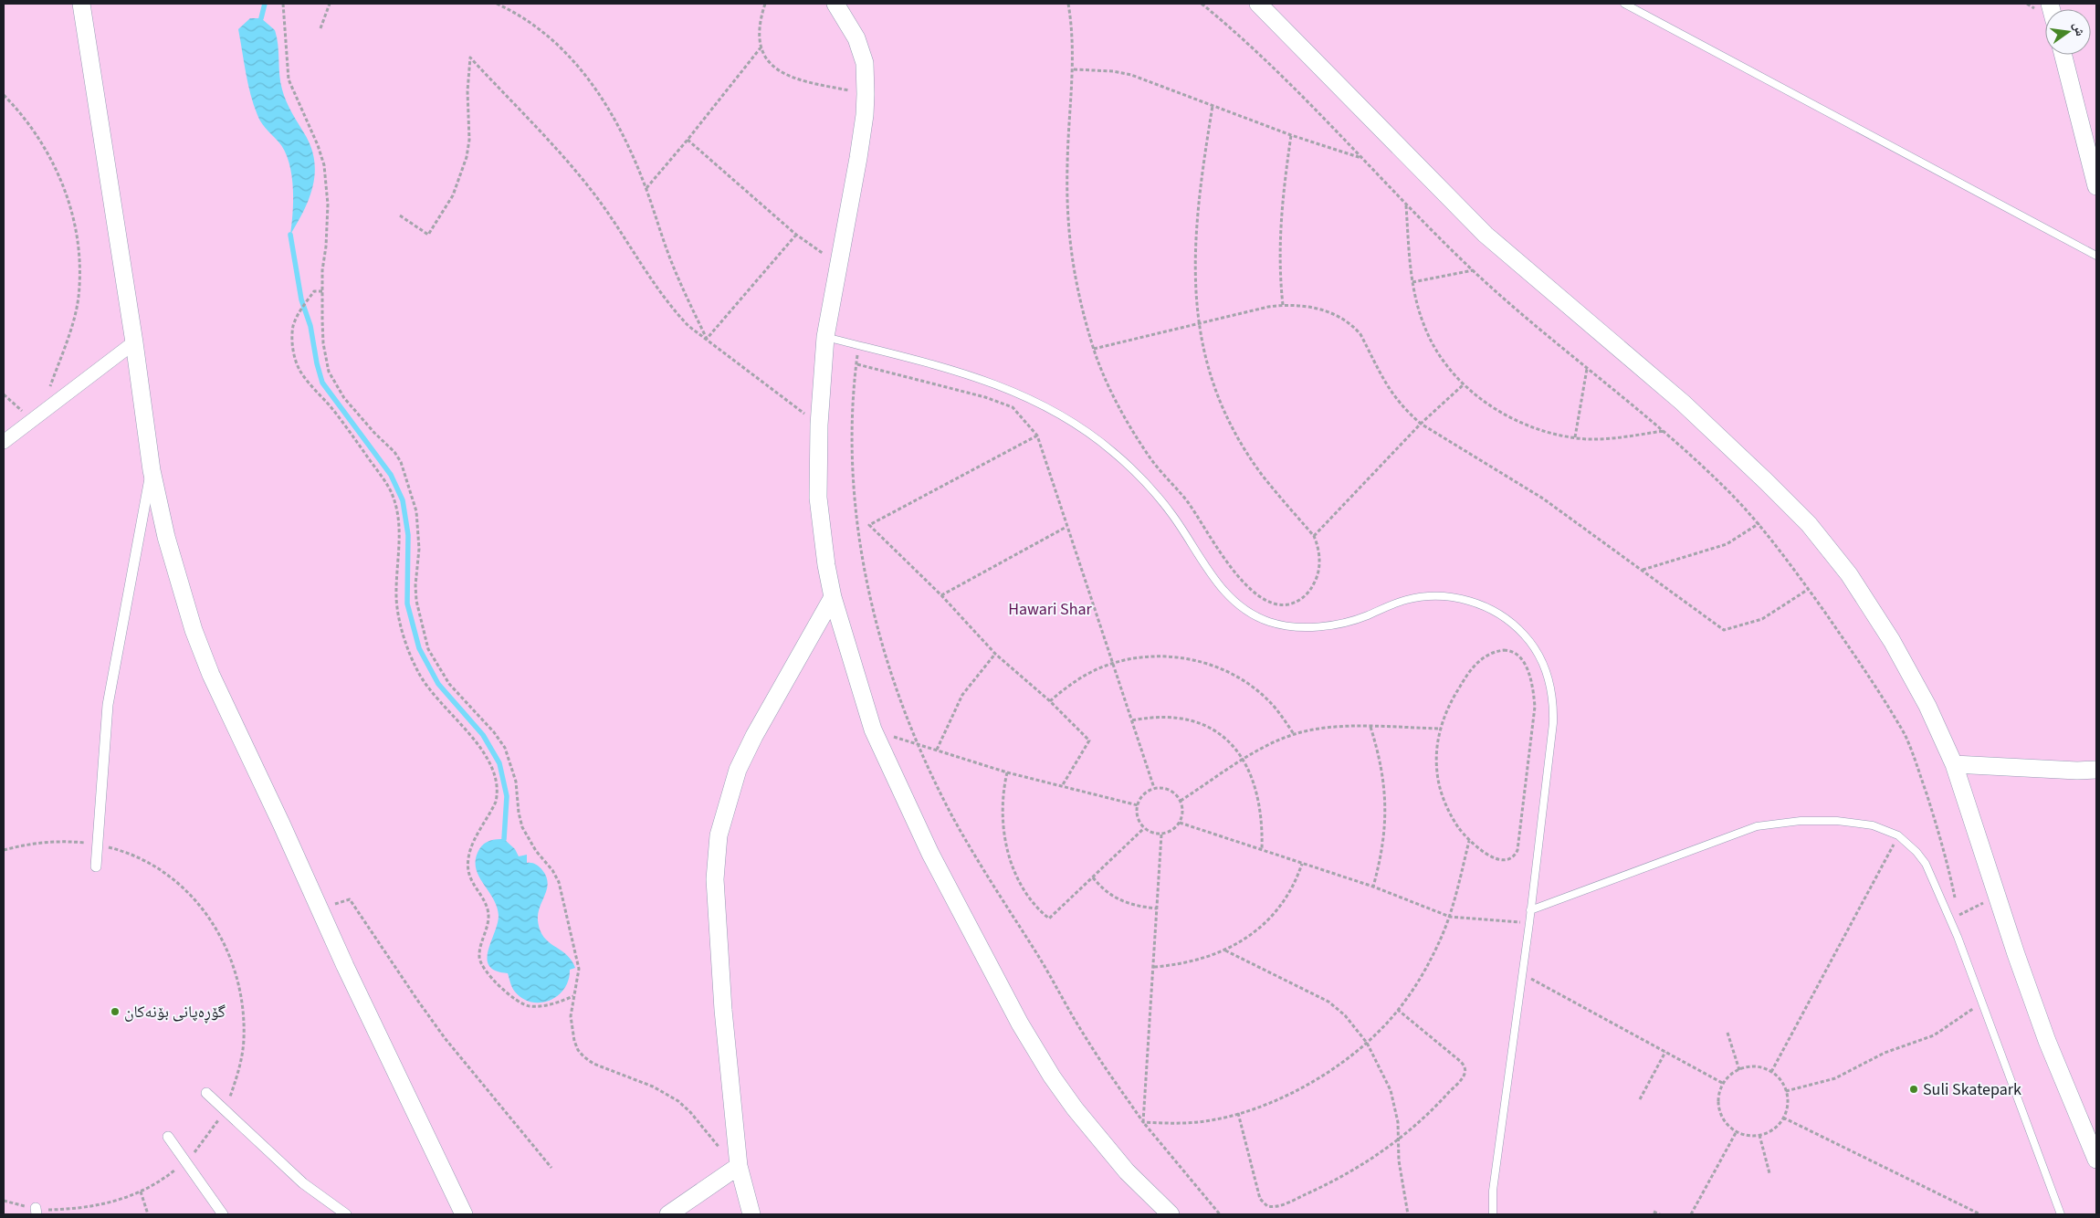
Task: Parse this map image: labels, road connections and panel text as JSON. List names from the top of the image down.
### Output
{
  "parks": ["Hawari Shar"],
  "places": ["گۆڕەپانی بۆنەکان", "Suli Skatepark"],
  "north": "right"
}
